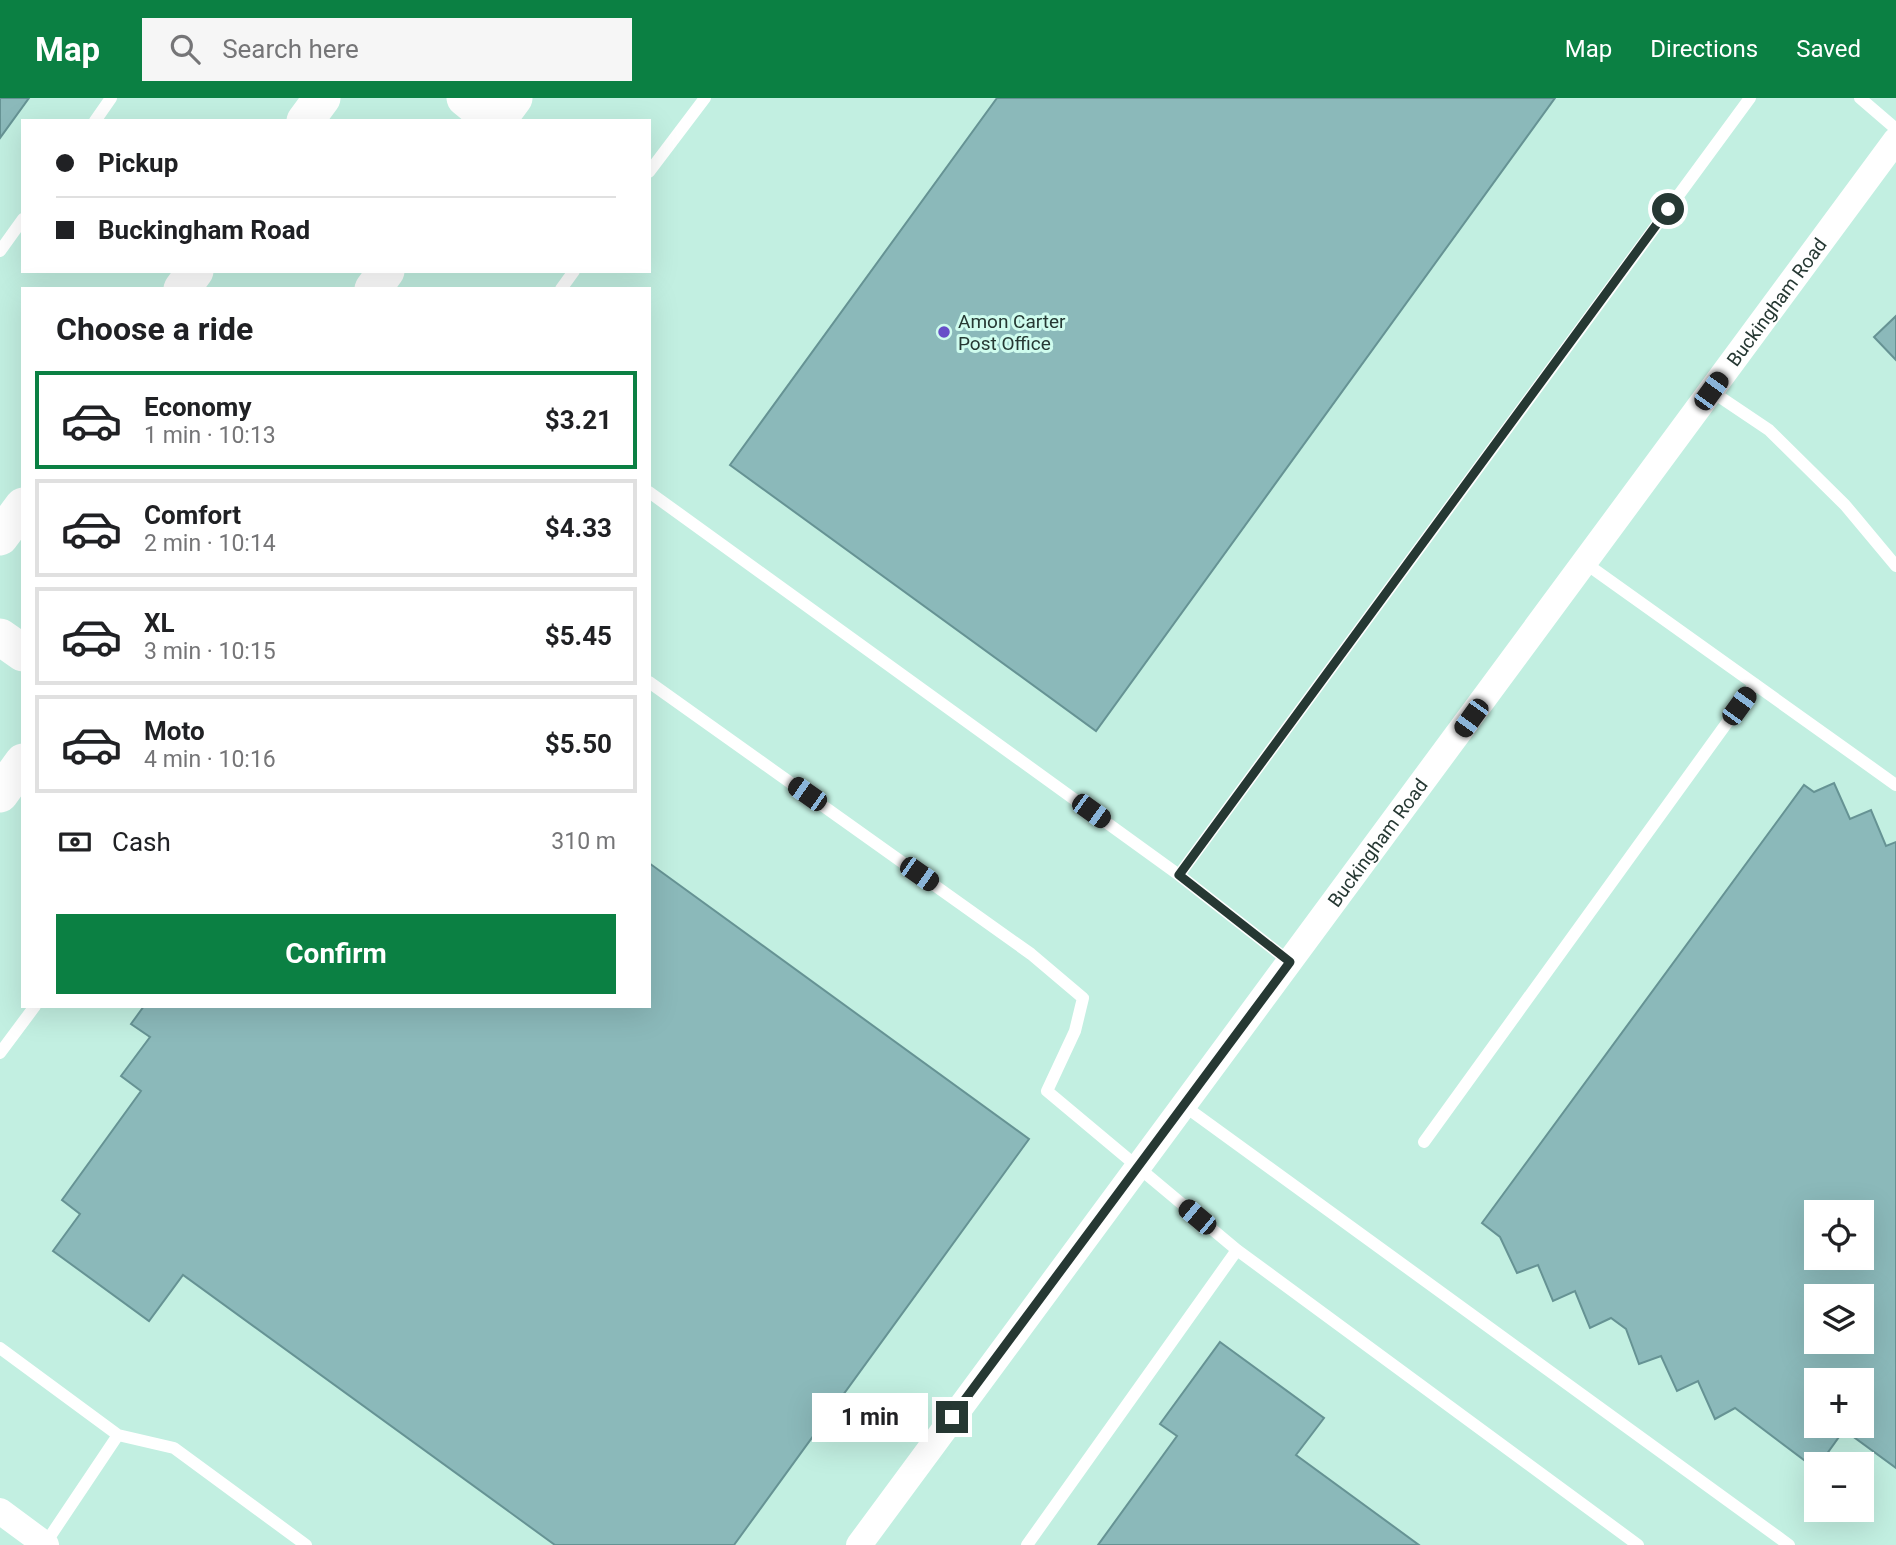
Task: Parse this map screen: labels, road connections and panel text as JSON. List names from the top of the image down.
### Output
{
  "streets": {
    "street": ["Buckingham Road"]
  },
  "places": ["Amon Carter Post Office"],
  "page": {
    "header": "Map",
    "search": "Search here",
    "nav": ["Map", "Directions", "Saved"],
    "banner": ["Pickup", "Buckingham Road"],
    "heading": "Choose a ride",
    "list": [
      {
        "name": "Economy",
        "note": "1 min · 10:13",
        "value": "$3.21"
      },
      {
        "name": "Comfort",
        "note": "2 min · 10:14",
        "value": "$4.33"
      },
      {
        "name": "XL",
        "note": "3 min · 10:15",
        "value": "$5.45"
      },
      {
        "name": "Moto",
        "note": "4 min · 10:16",
        "value": "$5.50"
      }
    ],
    "pay": ["Cash", "310 m"],
    "buttons": "Confirm",
    "map_buttons": ["+", "−"],
    "bubble": "1 min"
  }
}
